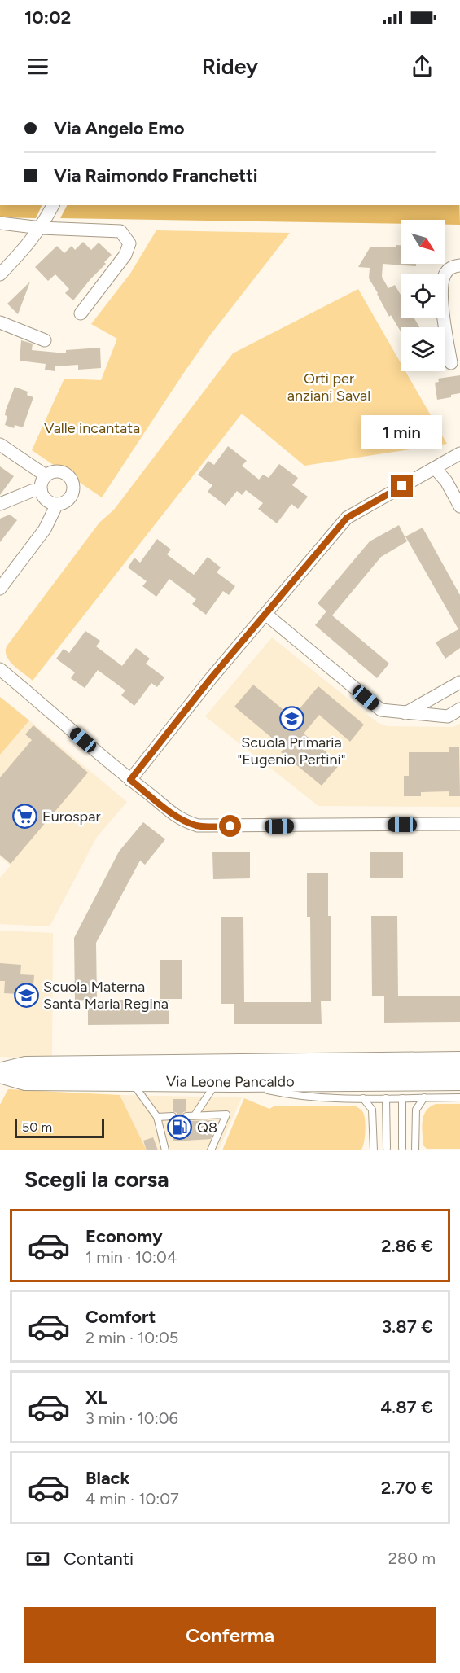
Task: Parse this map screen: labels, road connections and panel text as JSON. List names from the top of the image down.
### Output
{
  "streets": {
    "main road": ["Via Leone Pancaldo"]
  },
  "parks": ["Orti per anziani Saval", "Valle incantata"],
  "places": {
    "school or university": ["Scuola Primaria \"Eugenio Pertini\"", "Scuola Materna Santa Maria Regina"],
    "supermarket": ["Eurospar"],
    "fuel station": ["Q8"]
  },
  "scale_bar": "50 m",
  "north": "bottom right",
  "page": {
    "status": "10:02",
    "header": "Ridey",
    "banner": ["Via Angelo Emo", "Via Raimondo Franchetti"],
    "bubble": "1 min",
    "scale": "50 m",
    "heading": "Scegli la corsa",
    "list": [
      {
        "name": "Economy",
        "note": "1 min · 10:04",
        "value": "2.86 €"
      },
      {
        "name": "Comfort",
        "note": "2 min · 10:05",
        "value": "3.87 €"
      },
      {
        "name": "XL",
        "note": "3 min · 10:06",
        "value": "4.87 €"
      },
      {
        "name": "Black",
        "note": "4 min · 10:07",
        "value": "2.70 €"
      }
    ],
    "pay": ["Contanti", "280 m"],
    "buttons": "Conferma"
  }
}
